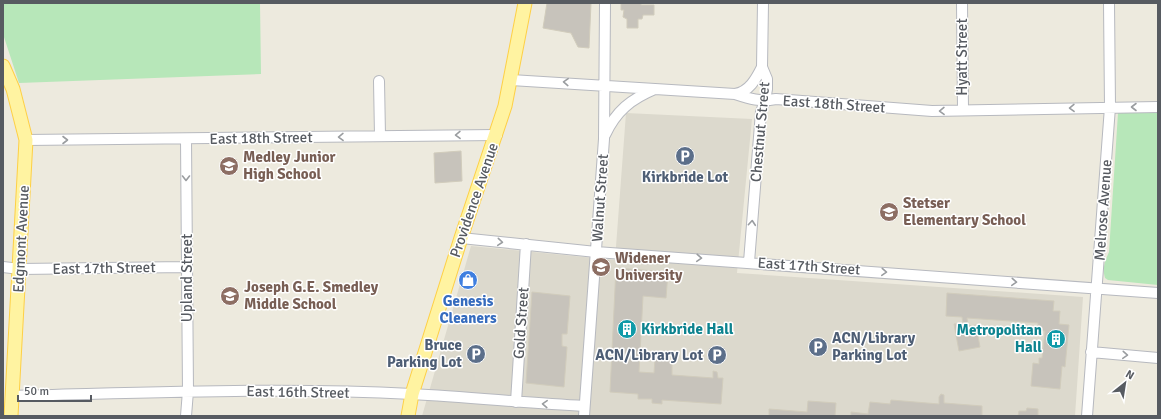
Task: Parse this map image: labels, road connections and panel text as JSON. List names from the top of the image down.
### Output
{
  "streets": {
    "main road": ["Providence Avenue", "Edgmont Avenue"],
    "street": [
      "Hyatt Street",
      "East 18th Street",
      "Chestnut Street",
      "Walnut Street",
      "Melrose Avenue",
      "East 17th Street",
      "Upland Street",
      "Gold Street",
      "East 16th Street"
    ]
  },
  "crossings": [
    ["Hyatt Street", "East 18th Street"],
    ["East 18th Street", "Chestnut Street"],
    ["East 18th Street", "Walnut Street"],
    ["East 18th Street", "Providence Avenue"],
    ["East 18th Street", "Melrose Avenue"],
    ["East 18th Street", "Edgmont Avenue"],
    ["East 18th Street", "Upland Street"],
    ["Chestnut Street", "East 17th Street"],
    ["Walnut Street", "East 17th Street"],
    ["Walnut Street", "East 16th Street"],
    ["Providence Avenue", "East 17th Street"],
    ["Providence Avenue", "East 16th Street"],
    ["Melrose Avenue", "East 17th Street"],
    ["Edgmont Avenue", "East 17th Street"],
    ["Edgmont Avenue", "East 16th Street"],
    ["East 17th Street", "Upland Street"],
    ["East 17th Street", "Gold Street"],
    ["Upland Street", "East 16th Street"],
    ["Gold Street", "East 16th Street"]
  ],
  "one_way": ["Chestnut Street", "East 17th Street", "Upland Street"],
  "places": {
    "parking": [
      "Kirkbride Lot",
      "ACN/Library Parking Lot",
      "Bruce Parking Lot",
      "ACN/Library Lot"
    ],
    "school or university": [
      "Medley Junior High School",
      "Stetser Elementary School",
      "Widener University",
      "Joseph G.E. Smedley Middle School"
    ],
    "shop": ["Genesis Cleaners"],
    "building": ["Kirkbride Hall", "Metropolitan Hall"]
  },
  "scale_bar": "50 m",
  "north": "top right"
}
